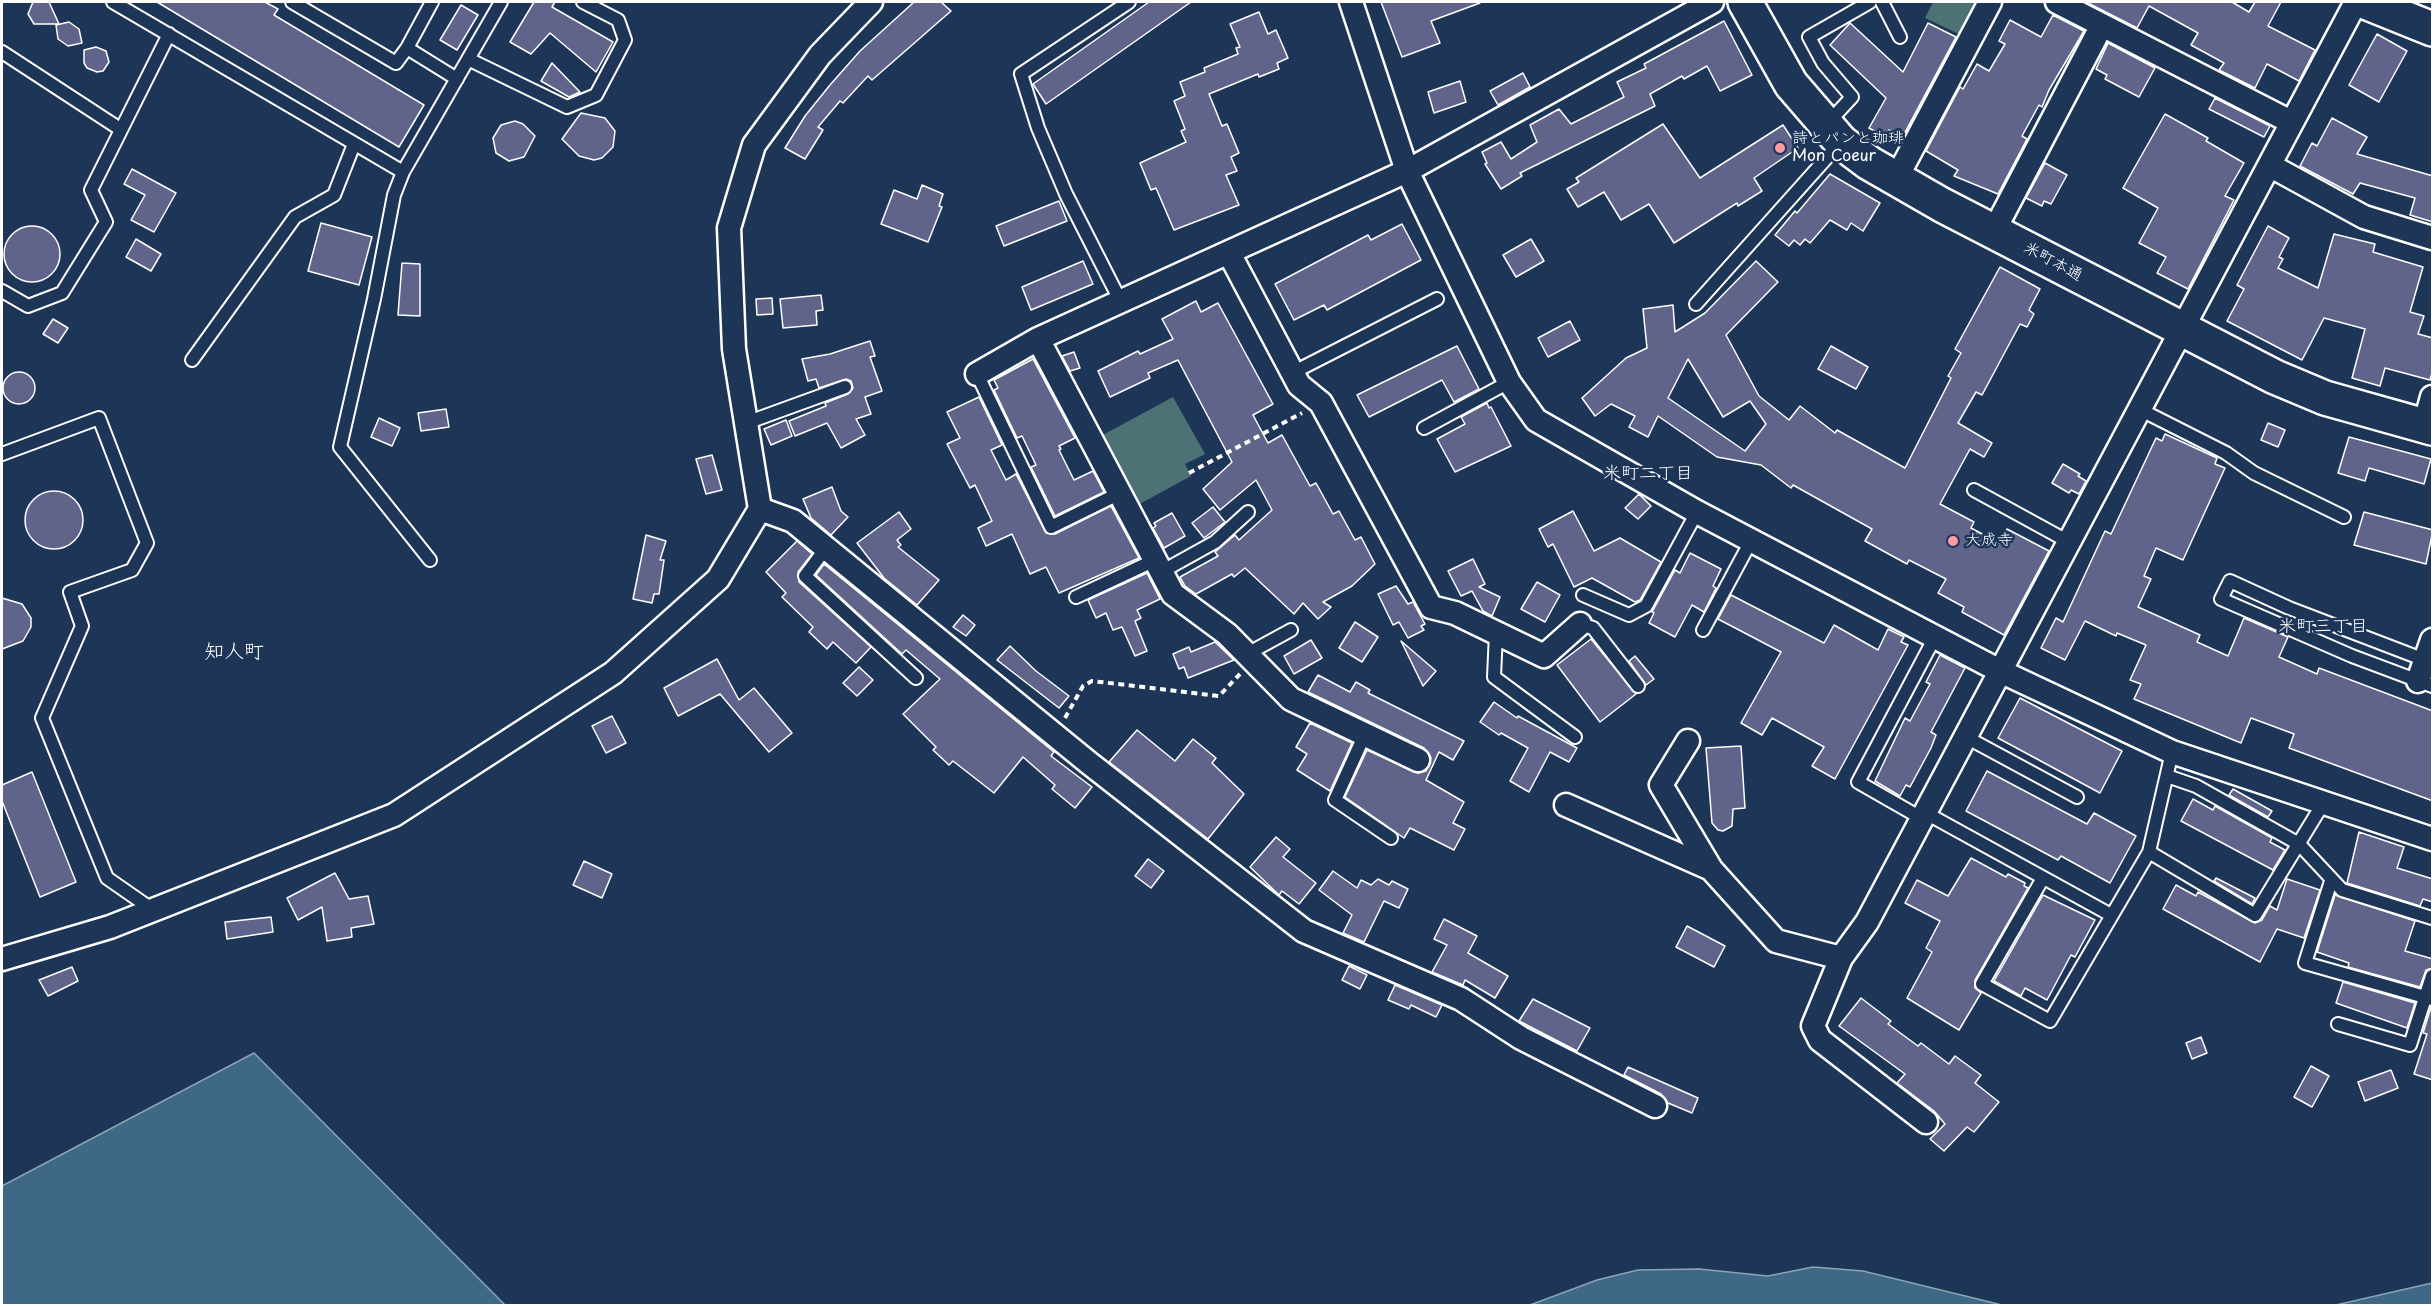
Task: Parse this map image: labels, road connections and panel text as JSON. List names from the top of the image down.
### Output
{
  "streets": {
    "street": ["米町本通"]
  },
  "districts": ["米町二丁目", "米町三丁目", "知人町"],
  "places": ["詩とパンと珈琲 Mon Coeur", "大成寺"]
}
